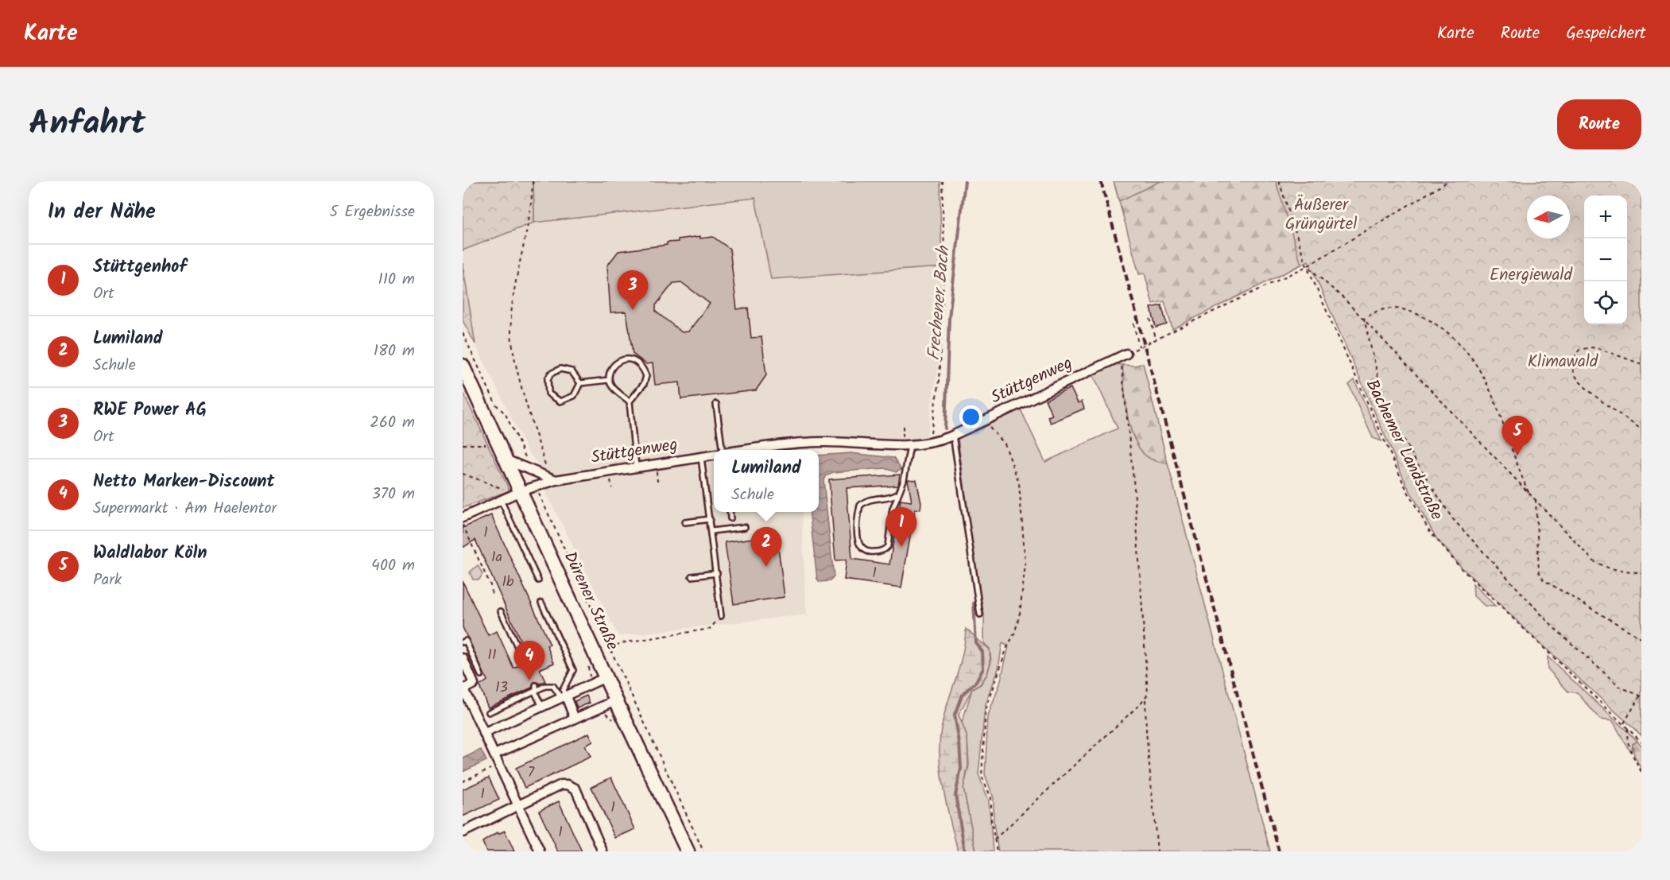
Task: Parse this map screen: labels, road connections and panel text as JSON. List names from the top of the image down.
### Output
{
  "streets": {
    "main road": ["Dürener Straße"],
    "street": ["Stüttgenweg"],
    "path": ["Bachemer Landstraße"]
  },
  "crossings": [
    ["Stüttgenweg", "Dürener Straße"]
  ],
  "water": ["Frechener Bach"],
  "parks": ["Äußerer Grüngürtel", "Energiewald", "Klimawald"],
  "house_numbers": [
    "1",
    "1a",
    "1",
    "1b",
    "11",
    "13",
    "7",
    "1",
    "1",
    "1"
  ],
  "north": "left",
  "page": {
    "header": "Karte",
    "nav": ["Karte", "Route", "Gespeichert"],
    "title": "Anfahrt",
    "buttons": "Route",
    "heading": ["In der Nähe", "5 Ergebnisse"],
    "map_buttons": ["+", "−"],
    "list": [
      {
        "mark": "1",
        "name": "Stüttgenhof",
        "note": "Ort",
        "value": "110 m"
      },
      {
        "mark": "2",
        "name": "Lumiland",
        "note": "Schule",
        "value": "180 m"
      },
      {
        "mark": "3",
        "name": "RWE Power AG",
        "note": "Ort",
        "value": "260 m"
      },
      {
        "mark": "4",
        "name": "Netto Marken-Discount",
        "note": "Supermarkt · Am Haelentor",
        "value": "370 m"
      },
      {
        "mark": "5",
        "name": "Waldlabor Köln",
        "note": "Park",
        "value": "400 m"
      }
    ],
    "pins": [
      "3",
      "5",
      "1",
      "2",
      "4"
    ],
    "popup": ["Lumiland", "Schule"]
  }
}
